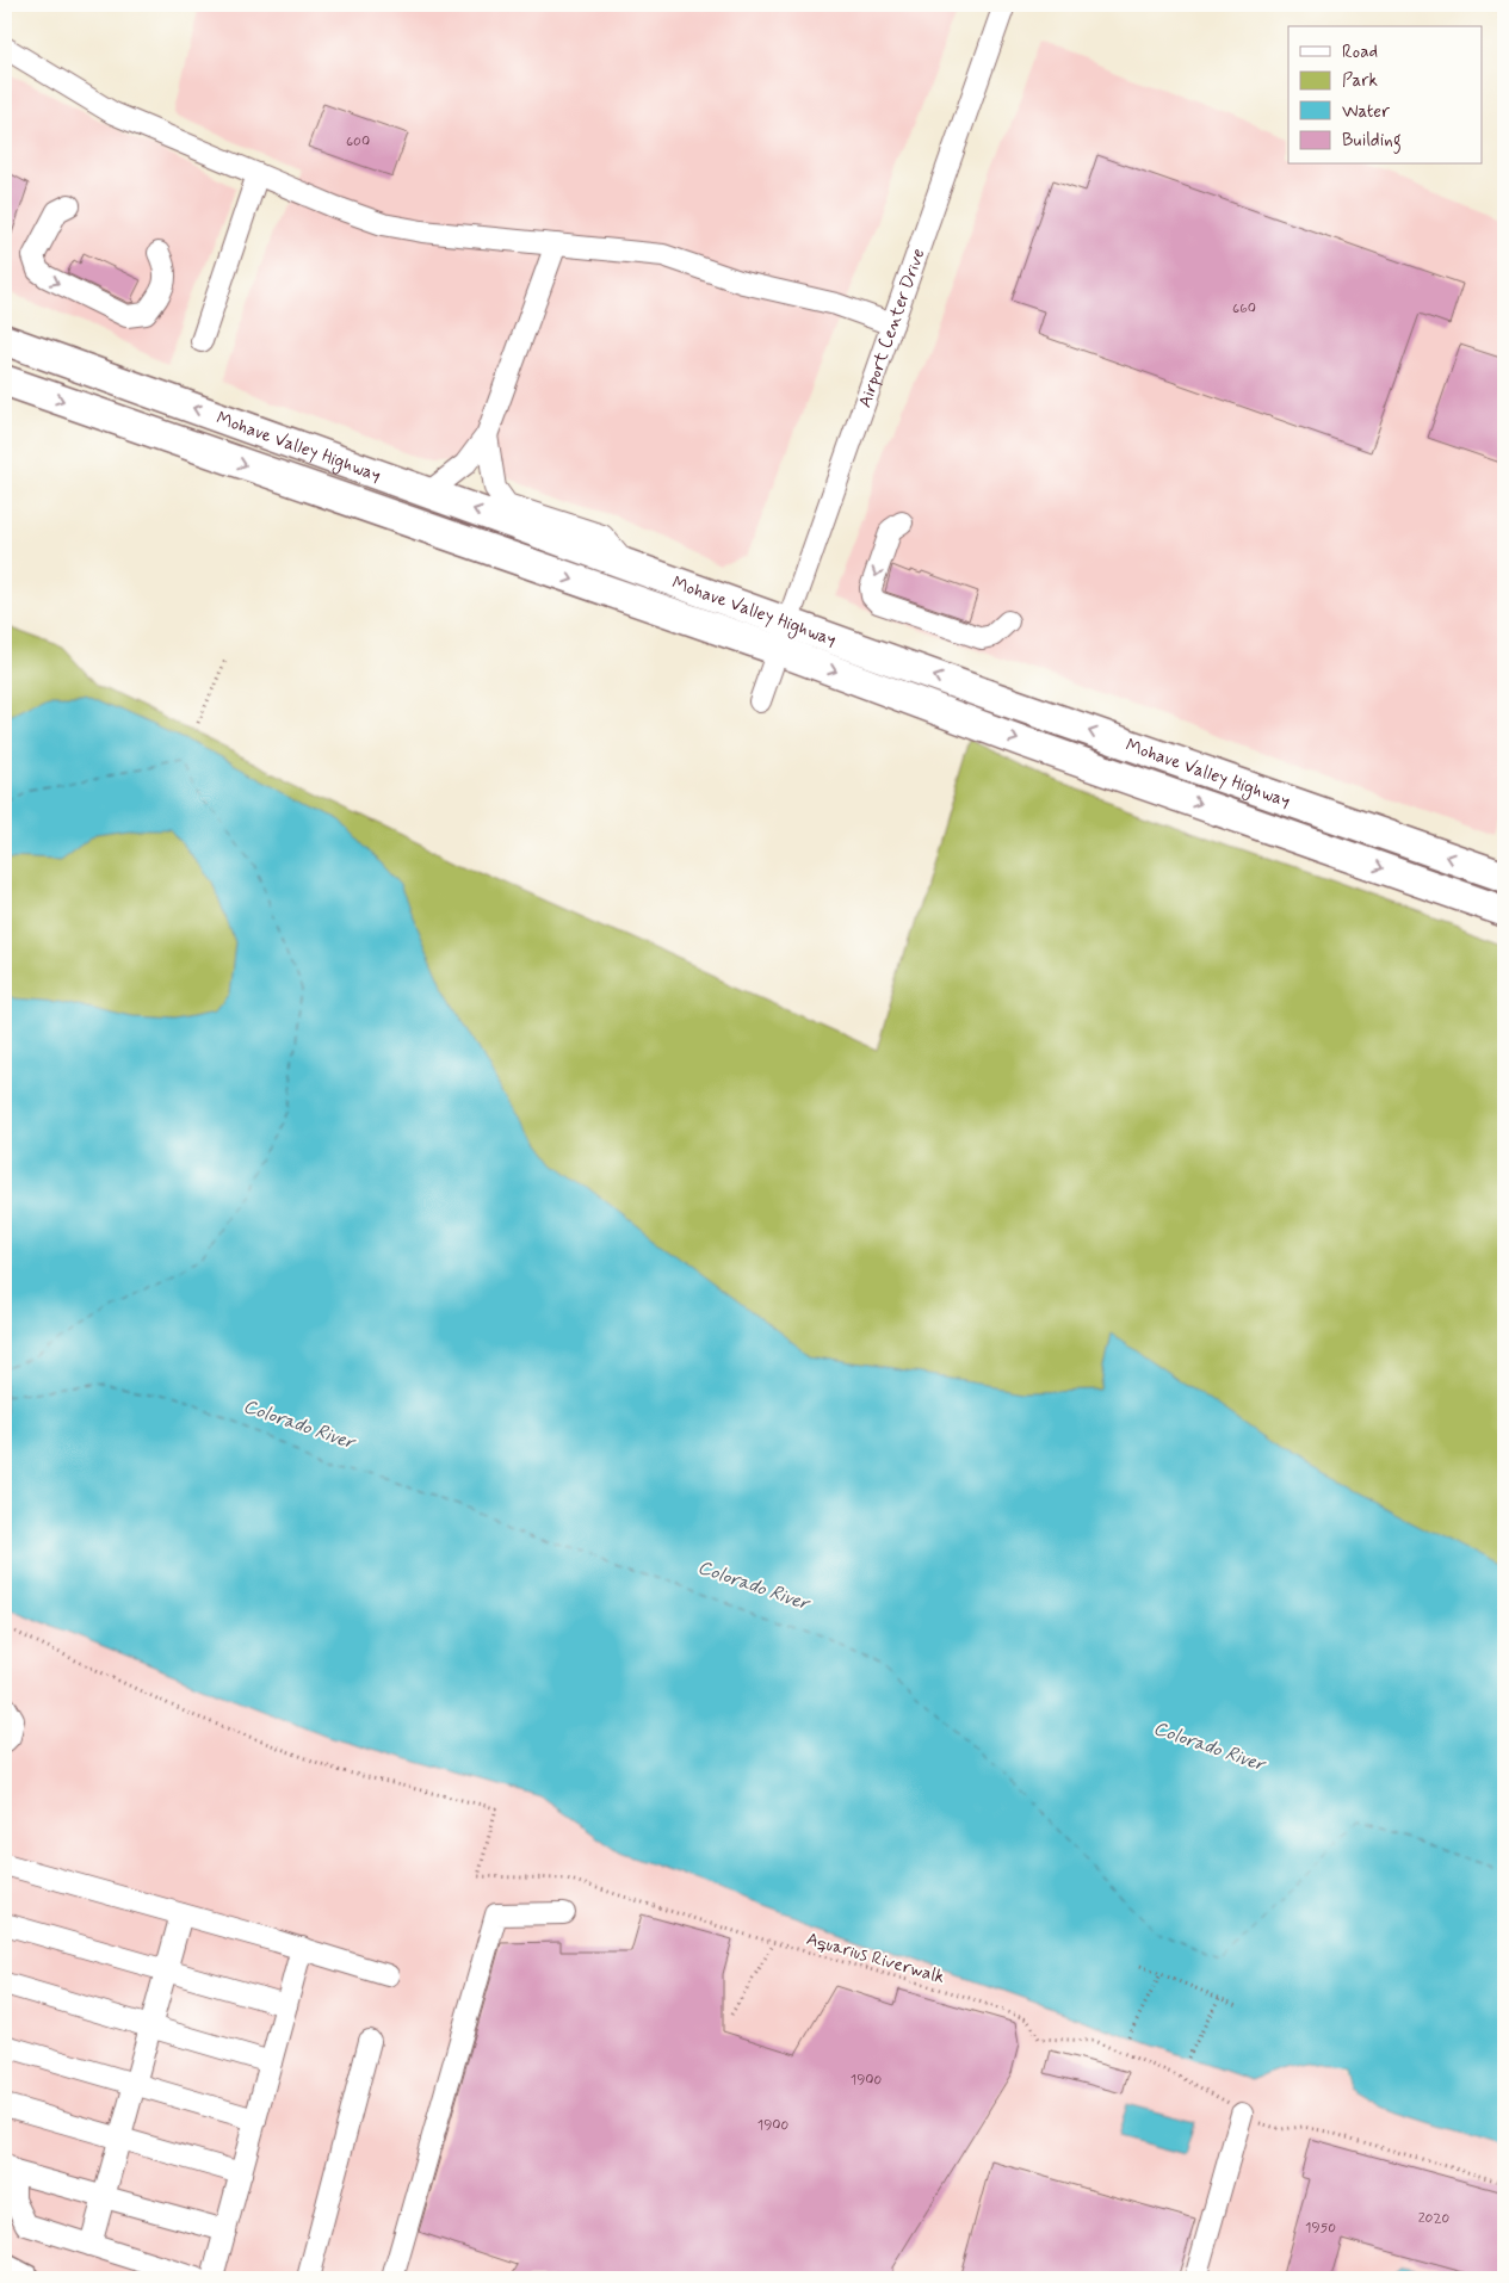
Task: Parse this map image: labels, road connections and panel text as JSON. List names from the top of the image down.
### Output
{
  "streets": {
    "highway": ["Mohave Valley Highway"],
    "street": ["Airport Center Drive"],
    "path": ["Aquarius Riverwalk"]
  },
  "crossings": [
    ["Airport Center Drive", "Mohave Valley Highway"]
  ],
  "water": ["Colorado River"],
  "house_numbers": [
    "600",
    "660",
    "1900",
    "1900",
    "2020",
    "1950"
  ],
  "legend": [
    "Road",
    "Park",
    "Water",
    "Building"
  ]
}
